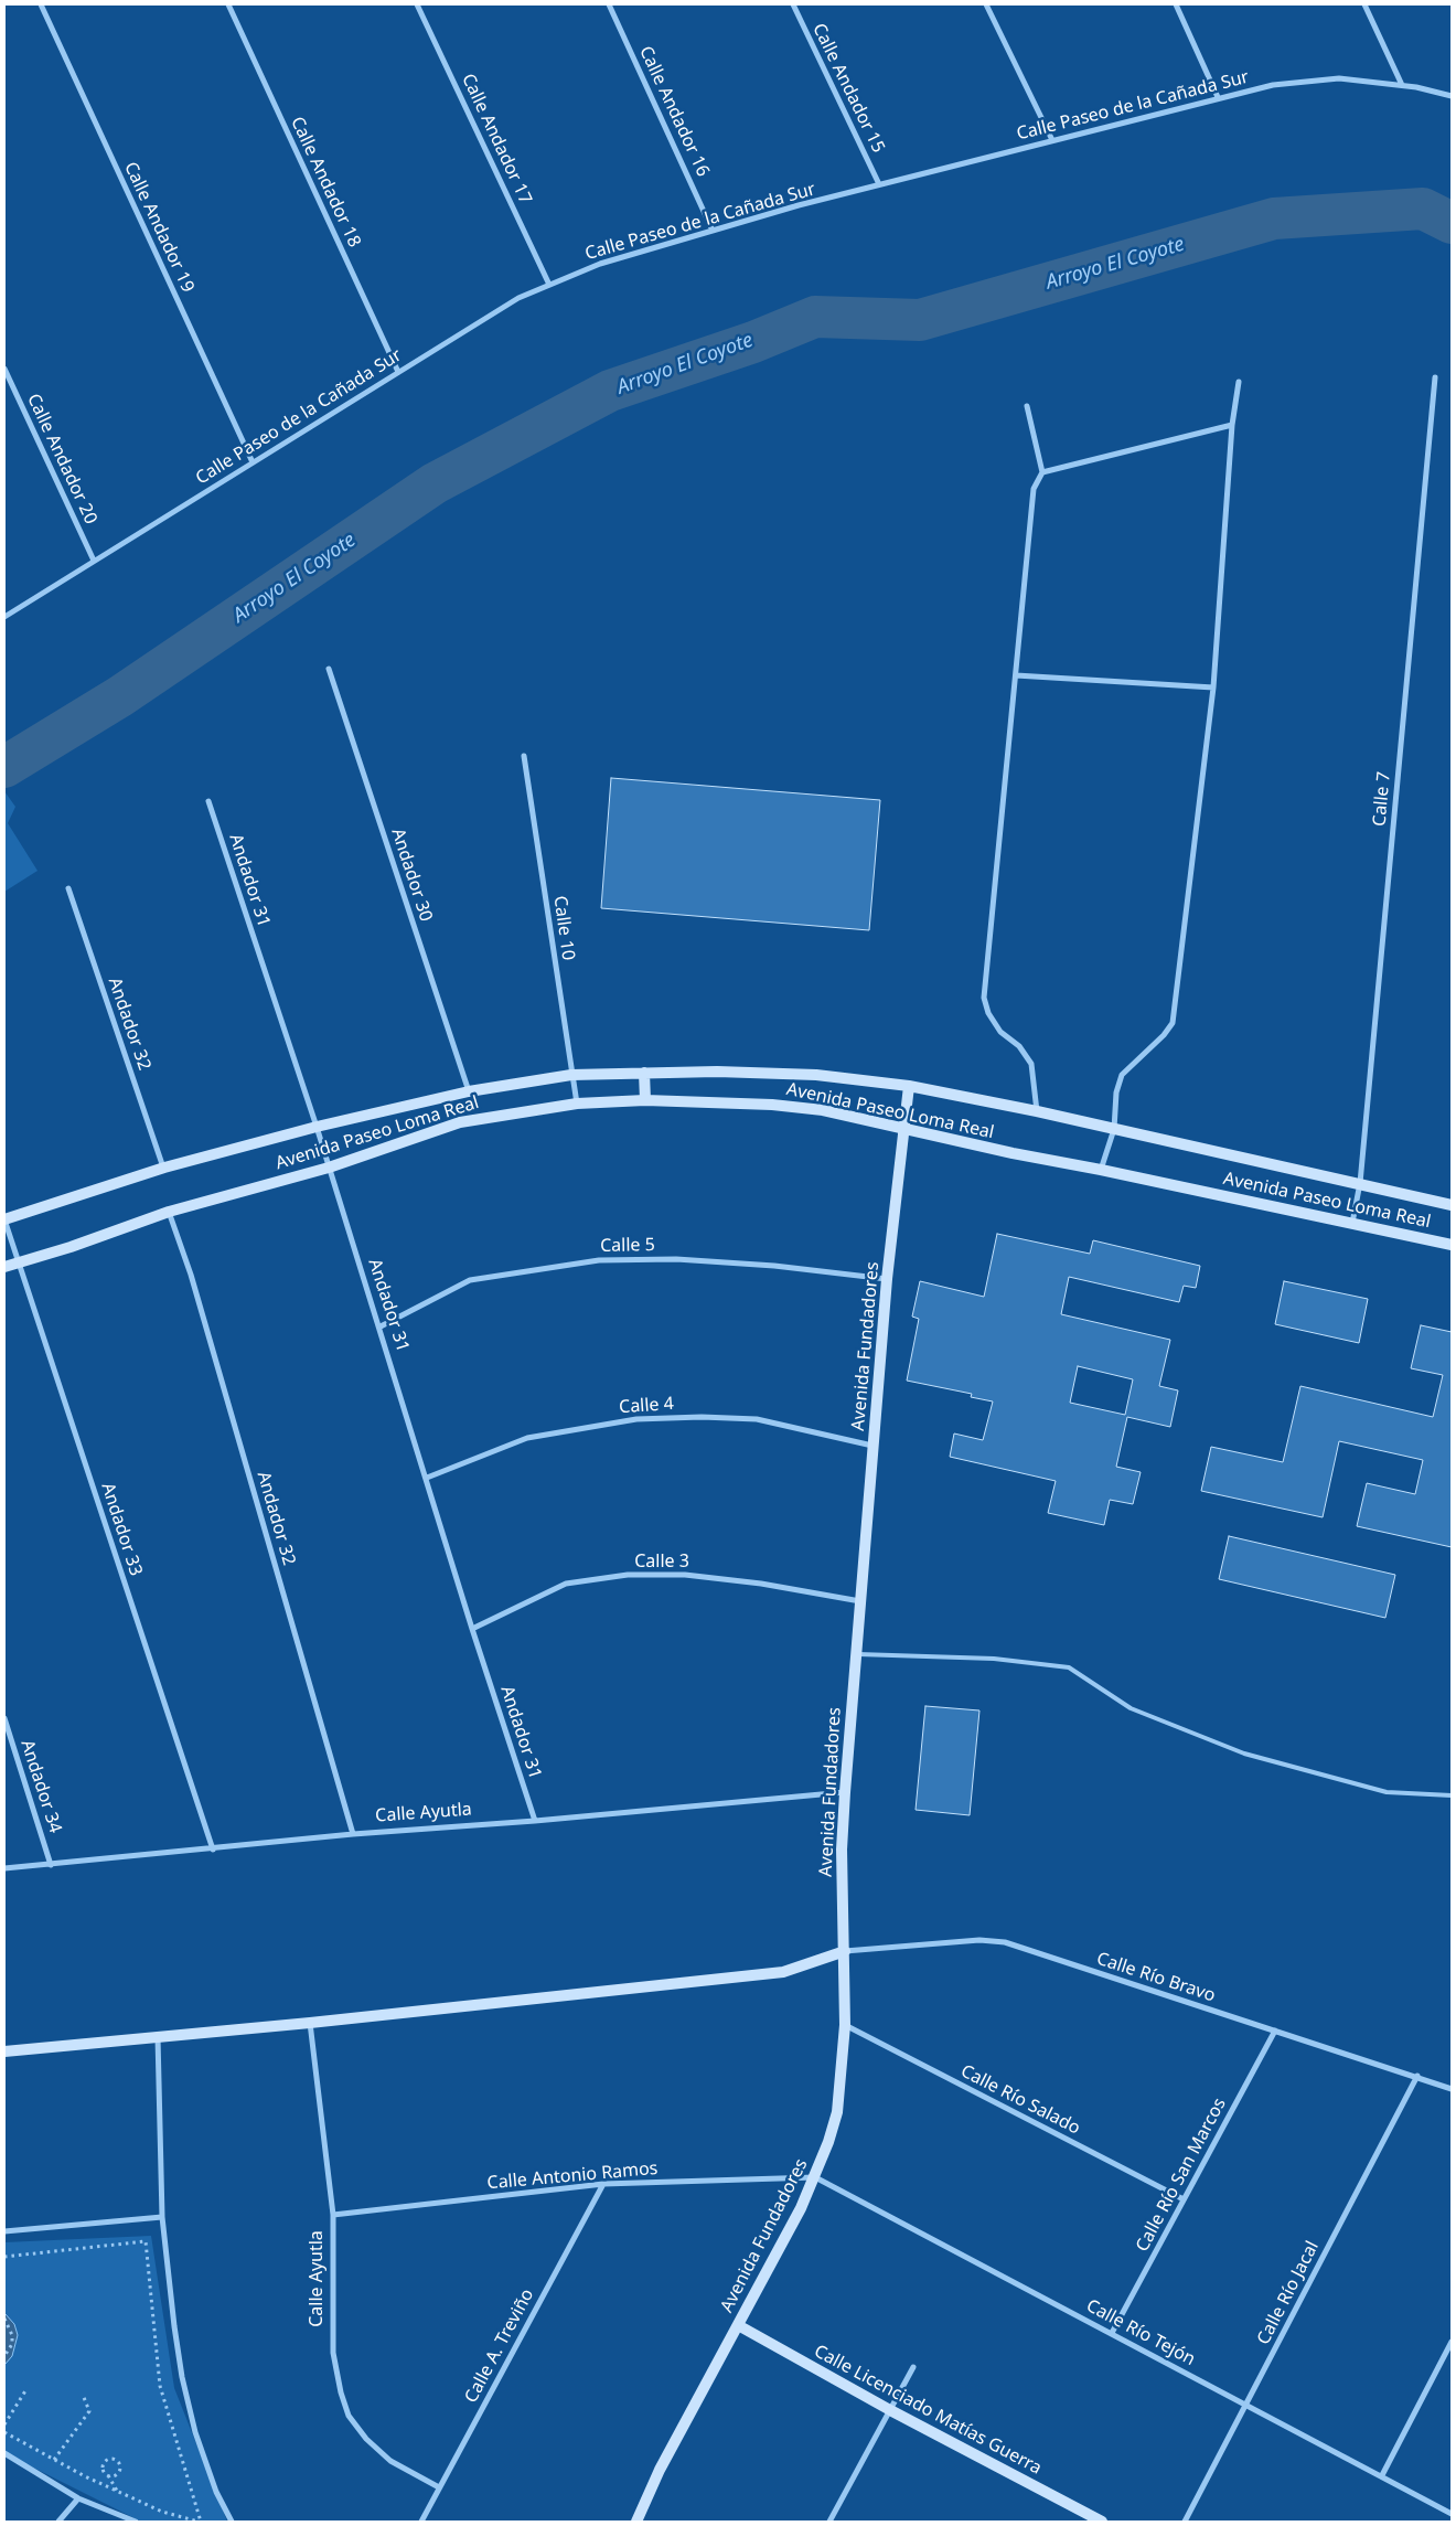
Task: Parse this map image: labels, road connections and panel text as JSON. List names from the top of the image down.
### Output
{
  "streets": {
    "street": [
      "Calle Andador 15",
      "Calle Paseo de la Cañada Sur",
      "Calle Andador 16",
      "Calle Andador 17",
      "Calle Andador 18",
      "Calle Andador 19",
      "Calle Andador 20",
      "Calle 7",
      "Andador 30",
      "Andador 31",
      "Calle 10",
      "Andador 32",
      "Avenida Paseo Loma Real",
      "Calle 5",
      "Avenida Fundadores",
      "Calle 4",
      "Andador 33",
      "Calle 3",
      "Andador 34",
      "Calle Ayutla",
      "Calle Río Bravo",
      "Calle Río Salado",
      "Calle Río San Marcos",
      "Calle Antonio Ramos",
      "Calle Río Jacal",
      "Calle Río Tejón",
      "Calle A. Treviño",
      "Calle Licenciado Matías Guerra"
    ]
  },
  "crossings": [
    ["Calle Andador 15", "Calle Paseo de la Cañada Sur"],
    ["Calle Paseo de la Cañada Sur", "Calle Andador 16"],
    ["Calle Paseo de la Cañada Sur", "Calle Andador 17"],
    ["Calle Paseo de la Cañada Sur", "Calle Andador 18"],
    ["Calle Paseo de la Cañada Sur", "Calle Andador 19"],
    ["Calle Paseo de la Cañada Sur", "Calle Andador 20"],
    ["Calle 7", "Avenida Paseo Loma Real"],
    ["Andador 30", "Avenida Paseo Loma Real"],
    ["Andador 31", "Avenida Paseo Loma Real"],
    ["Andador 31", "Calle 5"],
    ["Andador 31", "Calle 4"],
    ["Andador 31", "Calle 3"],
    ["Andador 31", "Calle Ayutla"],
    ["Calle 10", "Avenida Paseo Loma Real"],
    ["Andador 32", "Avenida Paseo Loma Real"],
    ["Andador 32", "Calle Ayutla"],
    ["Avenida Paseo Loma Real", "Avenida Fundadores"],
    ["Avenida Paseo Loma Real", "Andador 33"],
    ["Calle 5", "Avenida Fundadores"],
    ["Avenida Fundadores", "Calle 4"],
    ["Avenida Fundadores", "Calle 3"],
    ["Avenida Fundadores", "Calle Ayutla"],
    ["Avenida Fundadores", "Calle Río Bravo"],
    ["Avenida Fundadores", "Calle Río Salado"],
    ["Avenida Fundadores", "Calle Antonio Ramos"],
    ["Avenida Fundadores", "Calle Río Tejón"],
    ["Avenida Fundadores", "Calle Licenciado Matías Guerra"],
    ["Andador 33", "Calle Ayutla"],
    ["Andador 34", "Calle Ayutla"],
    ["Calle Ayutla", "Calle Antonio Ramos"],
    ["Calle Ayutla", "Calle A. Treviño"],
    ["Calle Río Bravo", "Calle Río San Marcos"],
    ["Calle Río Bravo", "Calle Río Jacal"],
    ["Calle Río Salado", "Calle Río San Marcos"],
    ["Calle Río San Marcos", "Calle Río Tejón"],
    ["Calle Antonio Ramos", "Calle Río Tejón"],
    ["Calle Antonio Ramos", "Calle A. Treviño"],
    ["Calle Río Jacal", "Calle Río Tejón"]
  ],
  "water": ["Arroyo El Coyote"]
}
